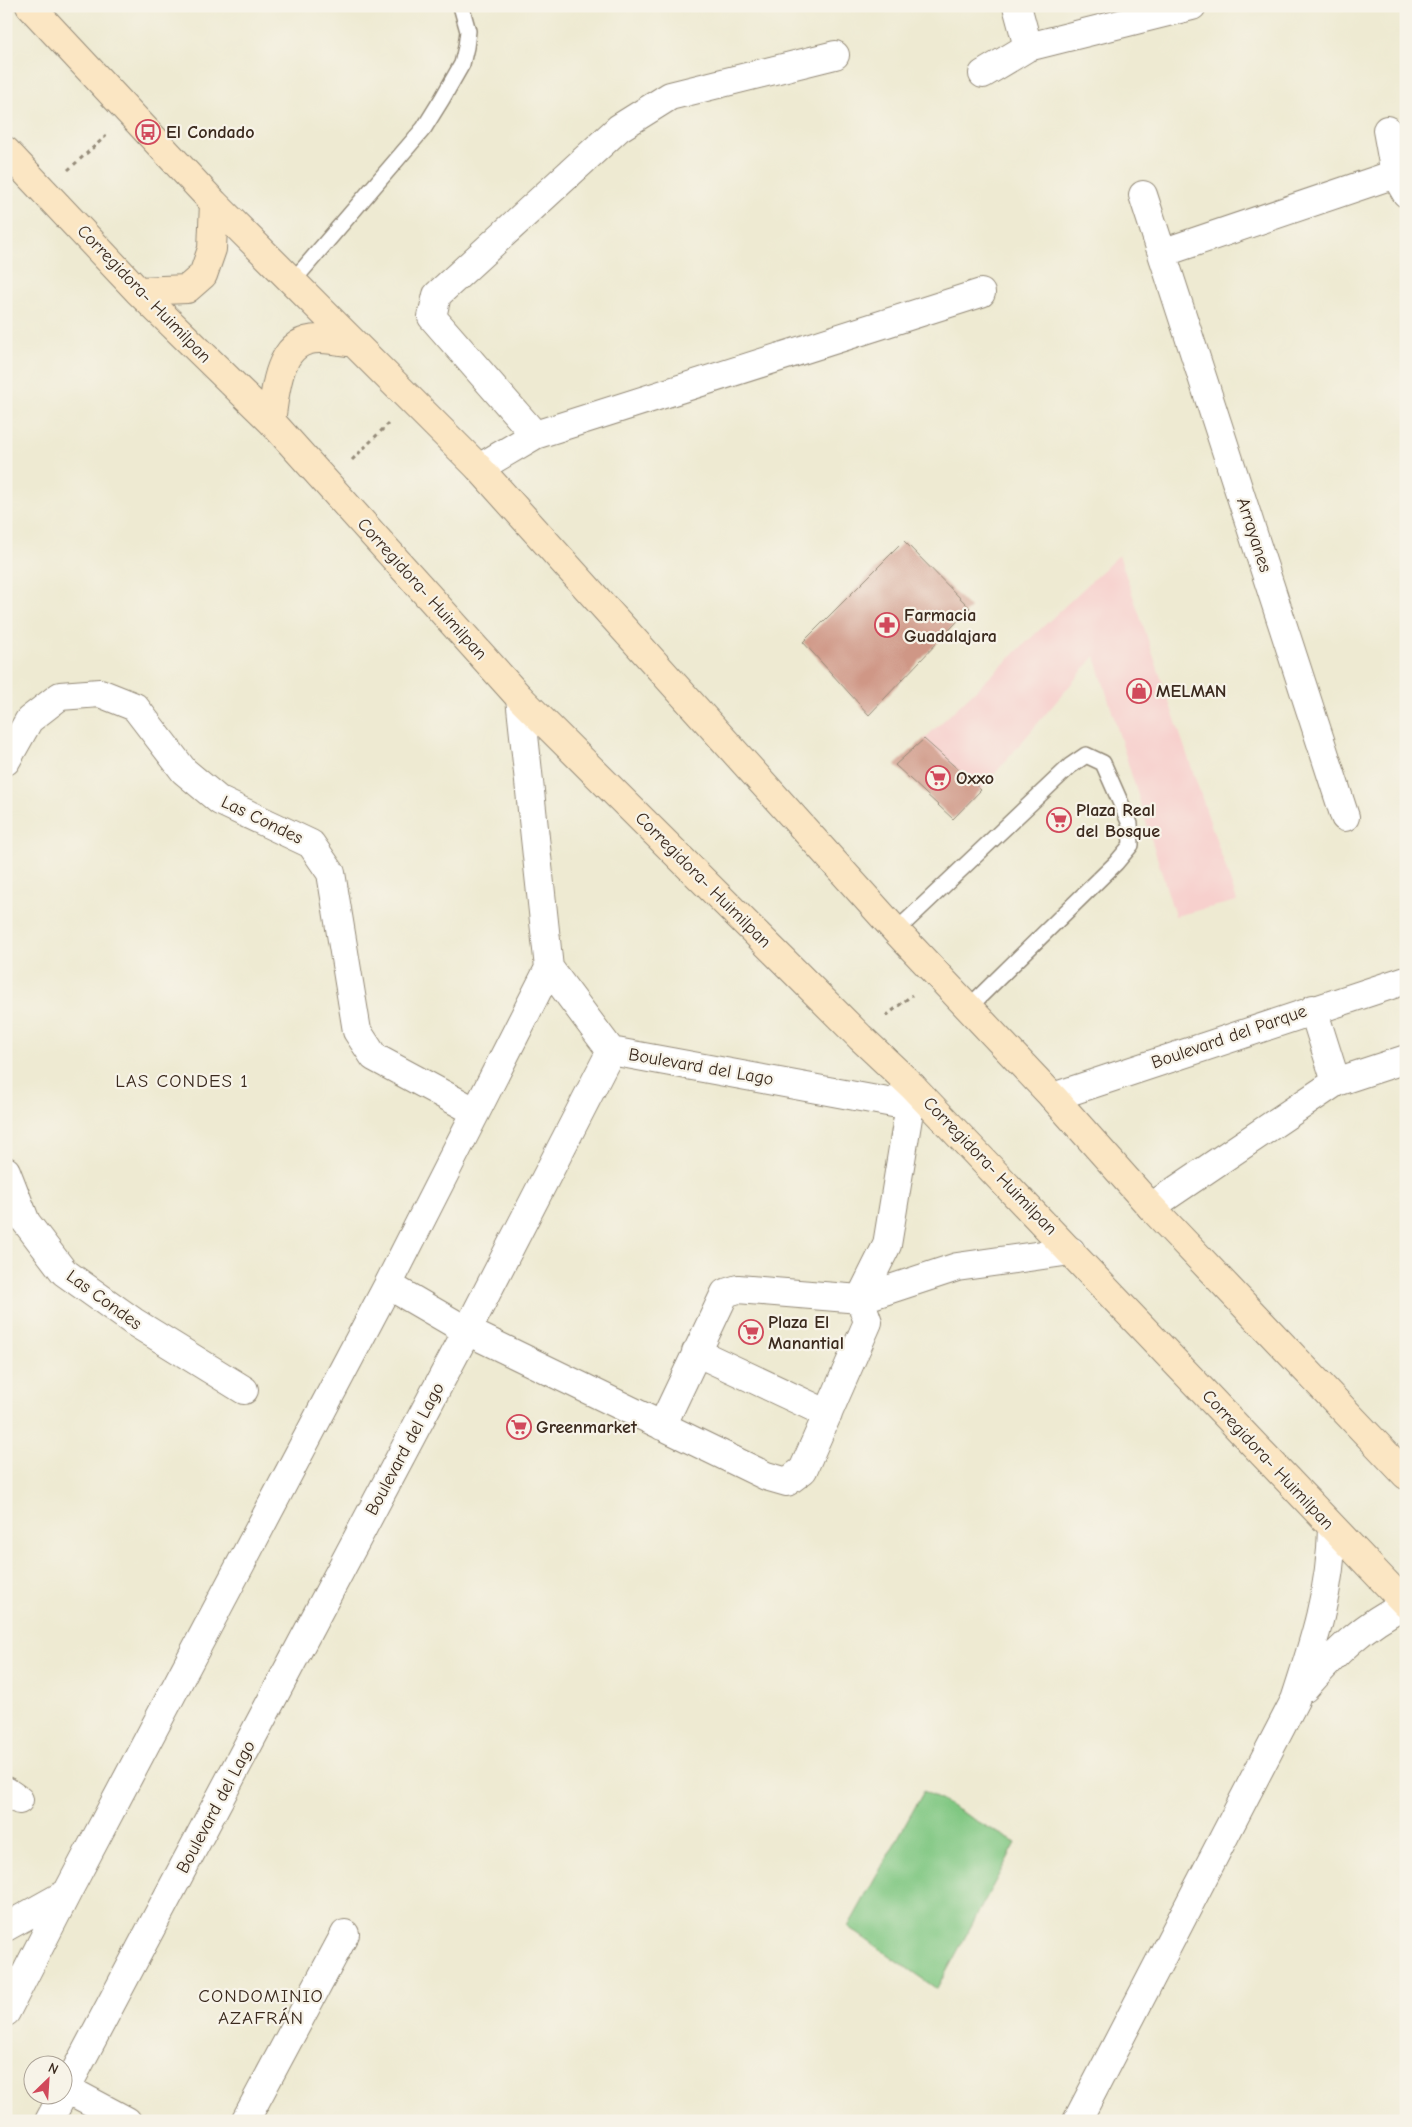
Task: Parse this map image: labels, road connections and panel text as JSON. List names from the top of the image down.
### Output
{
  "streets": {
    "main road": ["Corregidora- Huimilpan"],
    "street": [
      "Arrayanes",
      "Las Condes",
      "Boulevard del Parque",
      "Boulevard del Lago"
    ]
  },
  "crossings": [
    ["Corregidora- Huimilpan", "Boulevard del Lago"]
  ],
  "districts": ["LAS CONDES 1", "CONDOMINIO AZAFRÁN"],
  "places": {
    "bus stop": ["El Condado"],
    "pharmacy": ["Farmacia Guadalajara"],
    "shop": ["MELMAN"],
    "supermarket": [
      "Oxxo",
      "Plaza Real del Bosque",
      "Plaza El Manantial",
      "Greenmarket"
    ]
  },
  "north": "top right"
}
